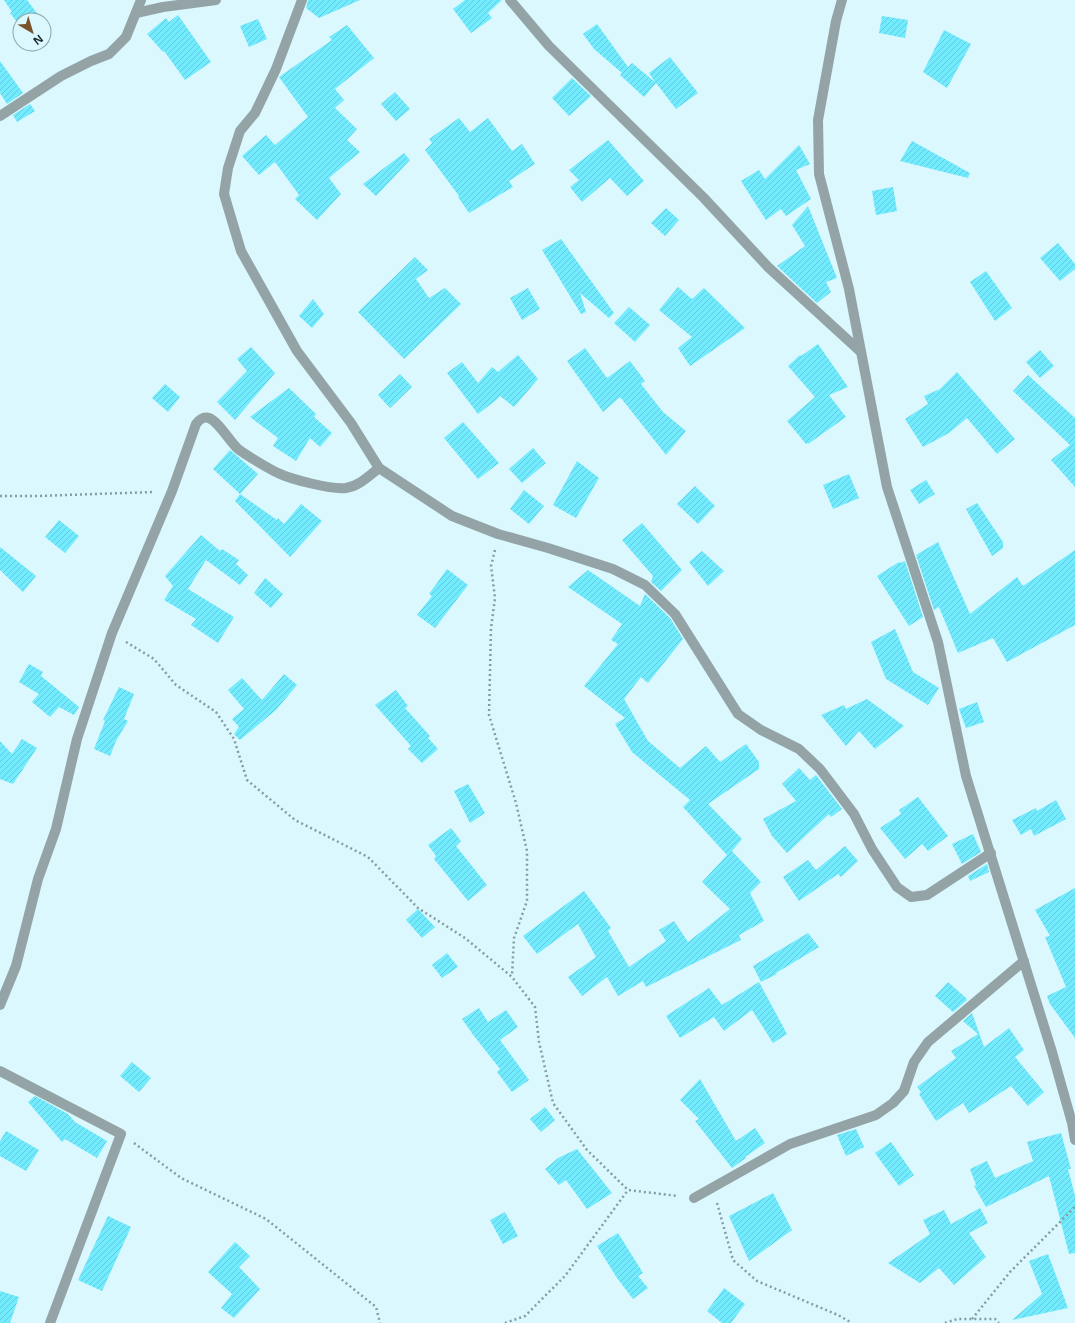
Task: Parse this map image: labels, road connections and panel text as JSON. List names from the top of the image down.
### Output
{
  "north": "bottom right"
}
